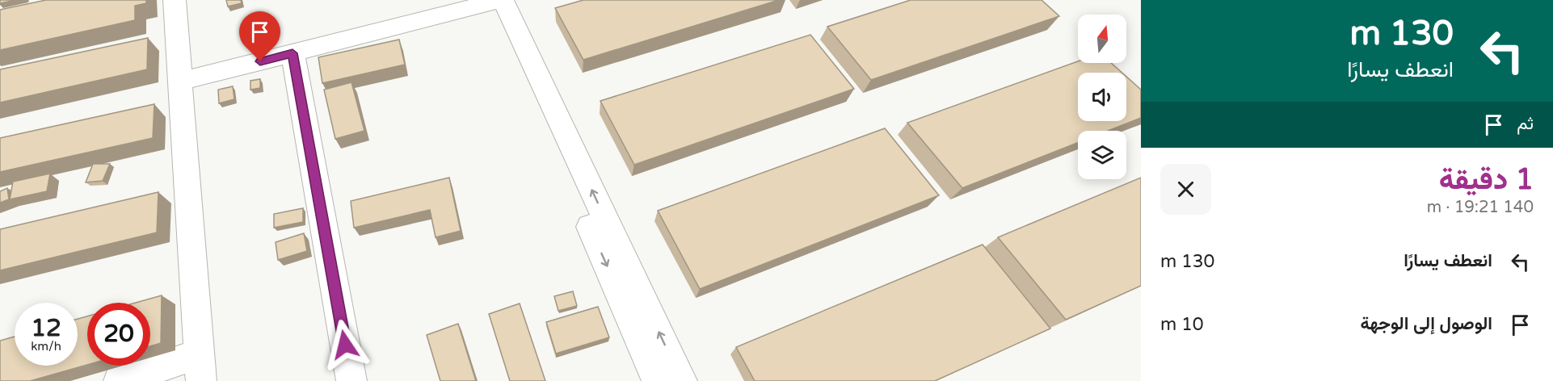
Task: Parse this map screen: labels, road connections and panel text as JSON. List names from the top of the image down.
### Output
{
  "north": "top",
  "page": {
    "turn": ["130 m", "انعطف يسارًا"],
    "then": "ثم",
    "heading": ["1 دقيقة", "140 m · 19:21"],
    "list": [
      {
        "name": "انعطف يسارًا",
        "value": "130 m"
      },
      {
        "name": "الوصول إلى الوجهة",
        "value": "10 m"
      }
    ],
    "speed": "12 km/h",
    "limit": "20"
  }
}
